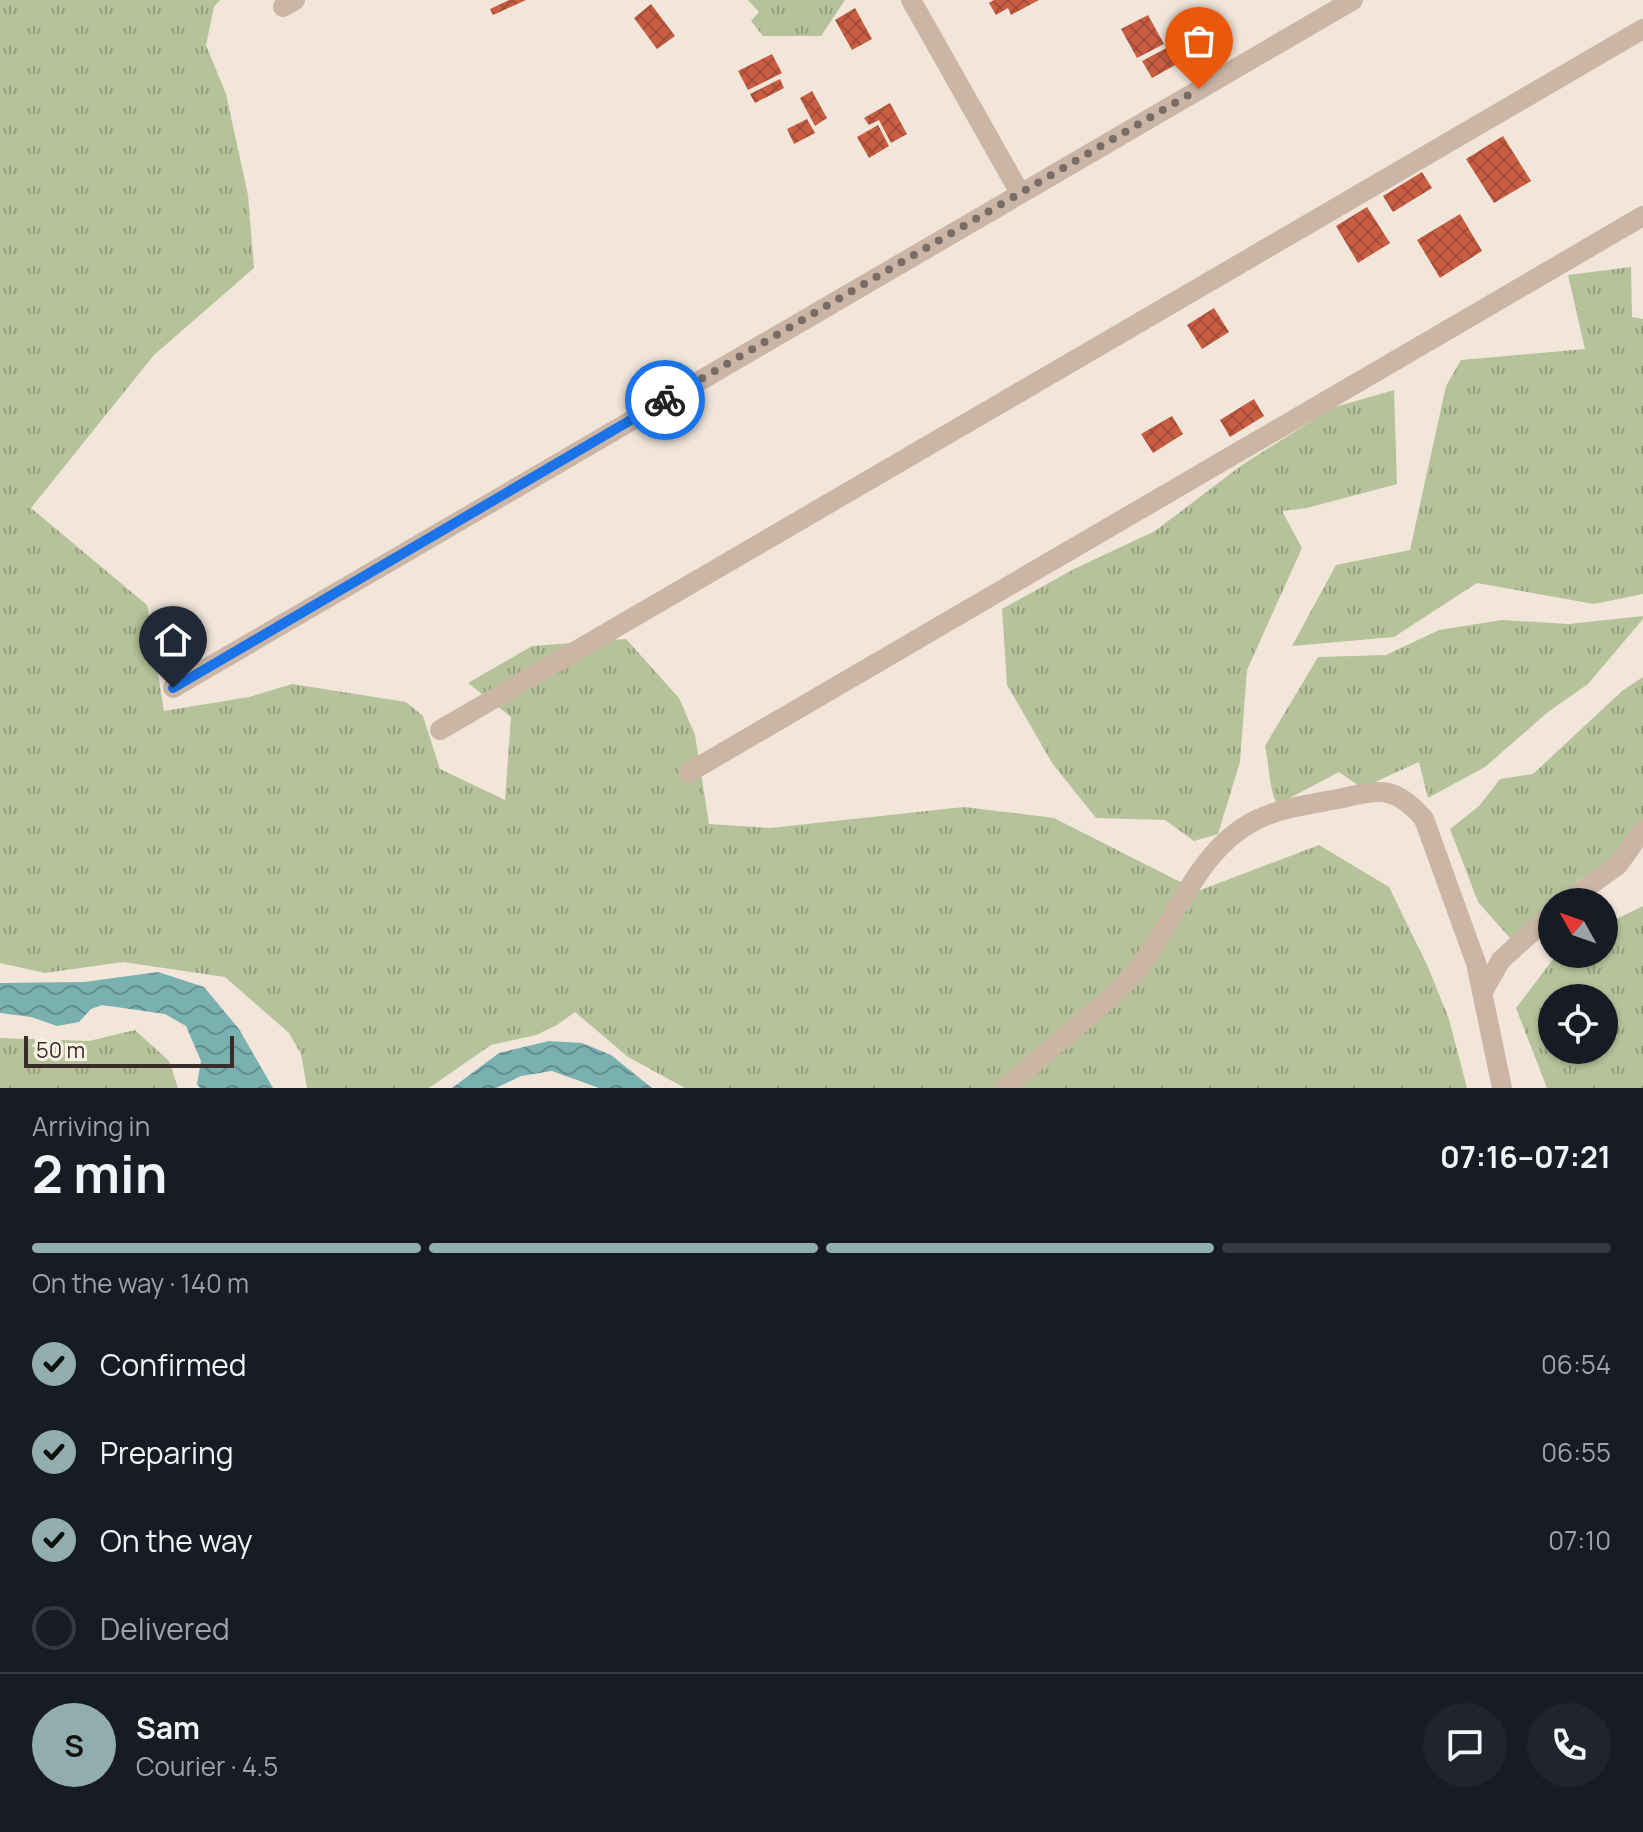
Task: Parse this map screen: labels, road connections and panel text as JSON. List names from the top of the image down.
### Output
{
  "scale_bar": "50 m",
  "north": "top left",
  "page": {
    "scale": "50 m",
    "heading": ["2 min", "Arriving in", "07:16–07:21"],
    "panel": ["Sam", "Courier · 4.5"],
    "bar": "On the way · 140 m",
    "list": [
      ["Confirmed", "06:54"],
      ["Preparing", "06:55"],
      ["On the way", "07:10"],
      "Delivered"
    ],
    "round": "S"
  }
}
